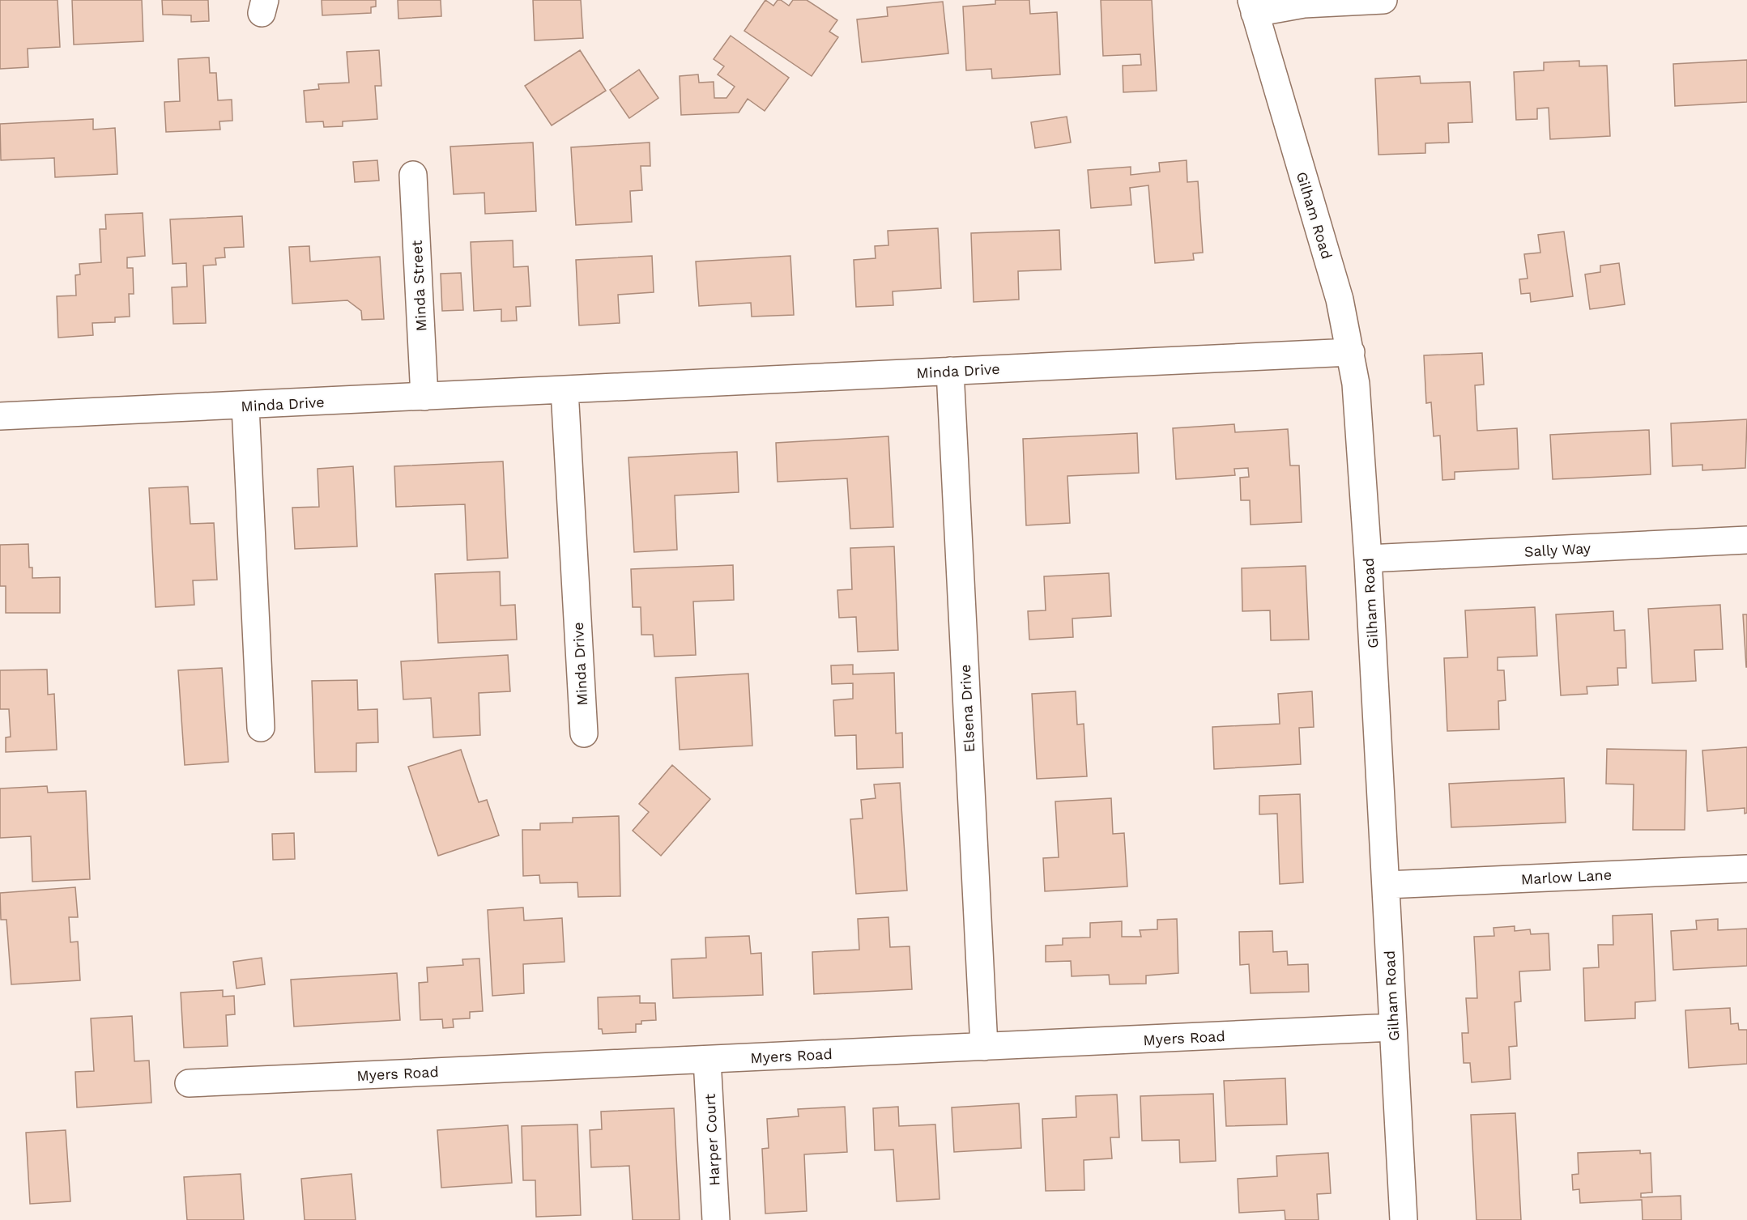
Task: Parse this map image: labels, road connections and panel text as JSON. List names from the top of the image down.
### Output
{
  "streets": {
    "street": [
      "Gilham Road",
      "Minda Street",
      "Minda Drive",
      "Sally Way",
      "Elsena Drive",
      "Marlow Lane",
      "Myers Road",
      "Harper Court"
    ]
  },
  "crossings": [
    ["Gilham Road", "Minda Drive"],
    ["Gilham Road", "Sally Way"],
    ["Gilham Road", "Marlow Lane"],
    ["Gilham Road", "Myers Road"],
    ["Minda Street", "Minda Drive"],
    ["Minda Drive", "Elsena Drive"],
    ["Elsena Drive", "Myers Road"],
    ["Myers Road", "Harper Court"]
  ]
}
